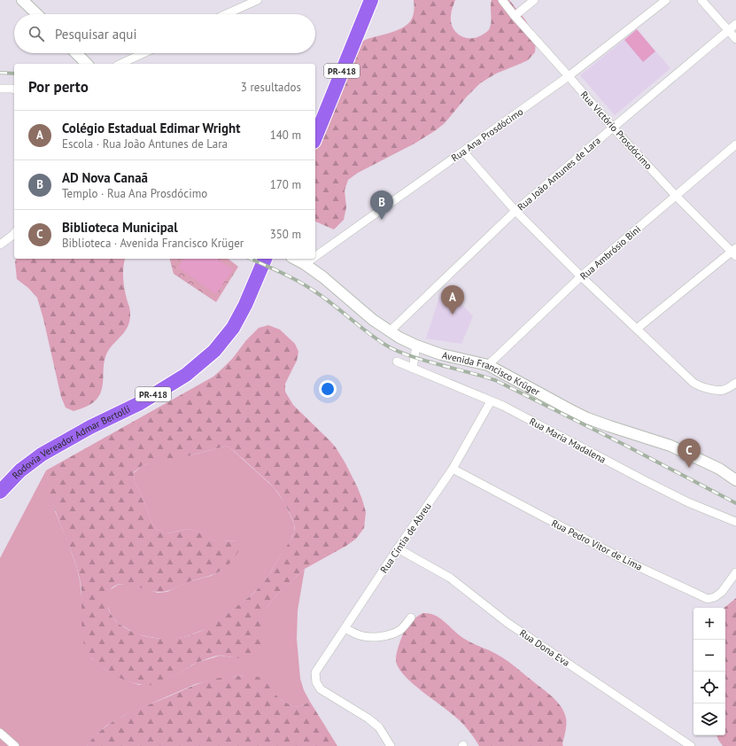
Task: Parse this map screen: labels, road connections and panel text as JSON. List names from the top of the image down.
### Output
{
  "streets": {
    "highway": ["PR-418", "Rodovia Vereador Admar Bertolli"],
    "main road": ["Avenida Francisco Krüger"],
    "street": [
      "Rua Victório Prosdócimo",
      "Rua Ana Prosdócimo",
      "Rua João Antunes de Lara",
      "Rua Ambrósio Bini",
      "Rua Maria Madalena",
      "Rua Cíntia de Abreu",
      "Rua Pedro Vitor de Lima",
      "Rua Dona Eva"
    ]
  },
  "crossings": [
    ["Rua Victório Prosdócimo", "Rua Ana Prosdócimo"],
    ["Rua Victório Prosdócimo", "Rua João Antunes de Lara"],
    ["Rua Victório Prosdócimo", "Rua Ambrósio Bini"],
    ["Rua Ana Prosdócimo", "Avenida Francisco Krüger"],
    ["Rua João Antunes de Lara", "Avenida Francisco Krüger"],
    ["Rua Ambrósio Bini", "Avenida Francisco Krüger"],
    ["Rua Maria Madalena", "Rua Cíntia de Abreu"],
    ["Rua Cíntia de Abreu", "Rua Pedro Vitor de Lima"],
    ["Rua Cíntia de Abreu", "Rua Dona Eva"]
  ],
  "page": {
    "search": "Pesquisar aqui",
    "heading": ["Por perto", "3 resultados"],
    "list": [
      {
        "mark": "A",
        "name": "Colégio Estadual Edimar Wright",
        "note": "Escola · Rua João Antunes de Lara",
        "value": "140 m"
      },
      {
        "mark": "B",
        "name": "AD Nova Canaã",
        "note": "Templo · Rua Ana Prosdócimo",
        "value": "170 m"
      },
      {
        "mark": "C",
        "name": "Biblioteca Municipal",
        "note": "Biblioteca · Avenida Francisco Krüger",
        "value": "350 m"
      }
    ],
    "pins": ["B", "A", "C"],
    "map_buttons": ["+", "−"]
  }
}
